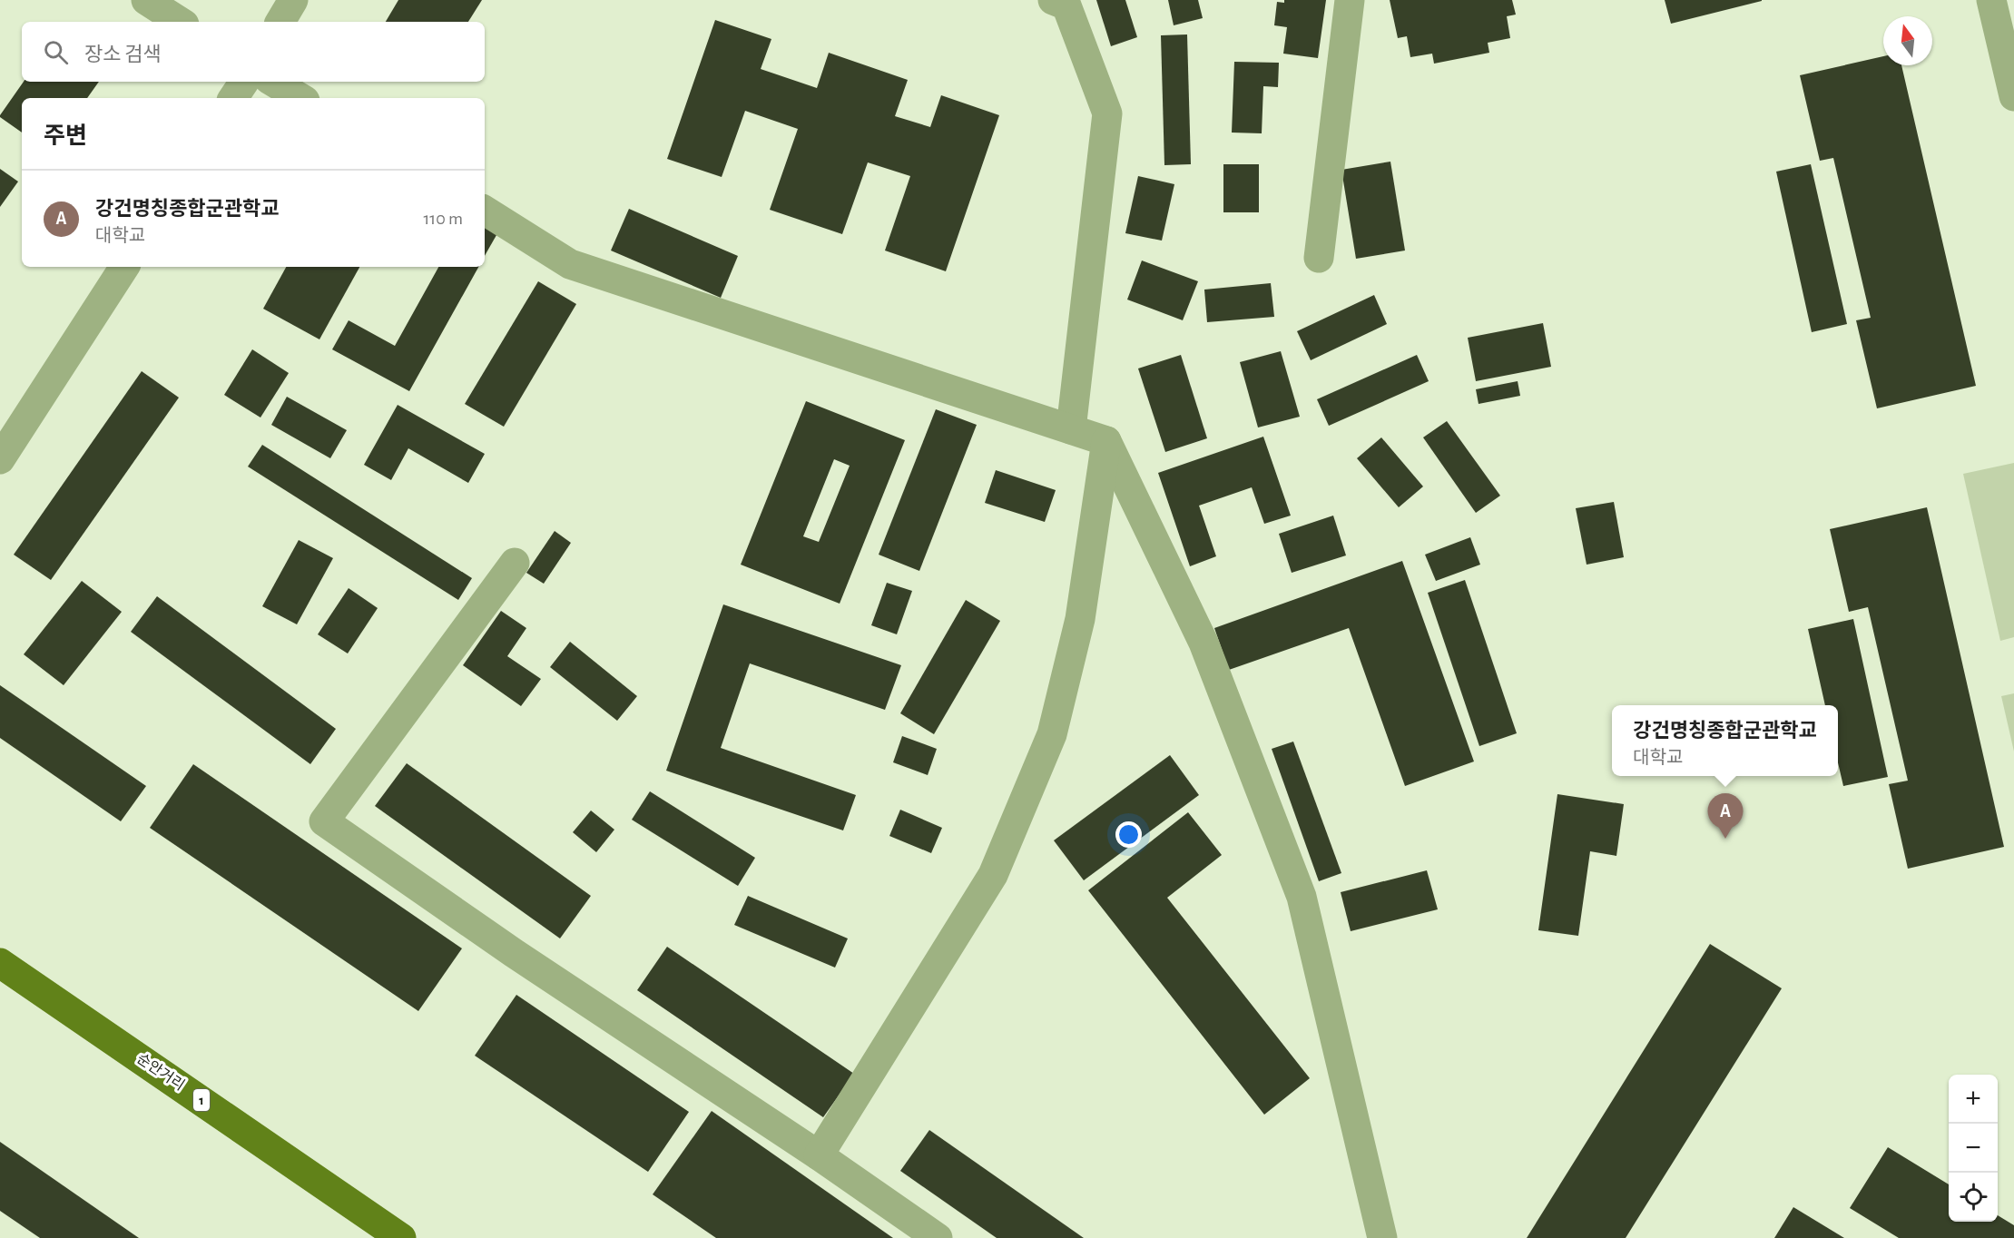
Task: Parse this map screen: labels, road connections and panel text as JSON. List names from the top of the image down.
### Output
{
  "streets": {
    "main road": ["순안거리", "1"]
  },
  "north": "top",
  "page": {
    "search": "장소 검색",
    "heading": "주변",
    "list": [
      {
        "mark": "A",
        "name": "강건명칭종합군관학교",
        "note": "대학교",
        "value": "110 m"
      }
    ],
    "popup": ["강건명칭종합군관학교", "대학교"],
    "pins": "A",
    "map_buttons": ["+", "−"]
  }
}
